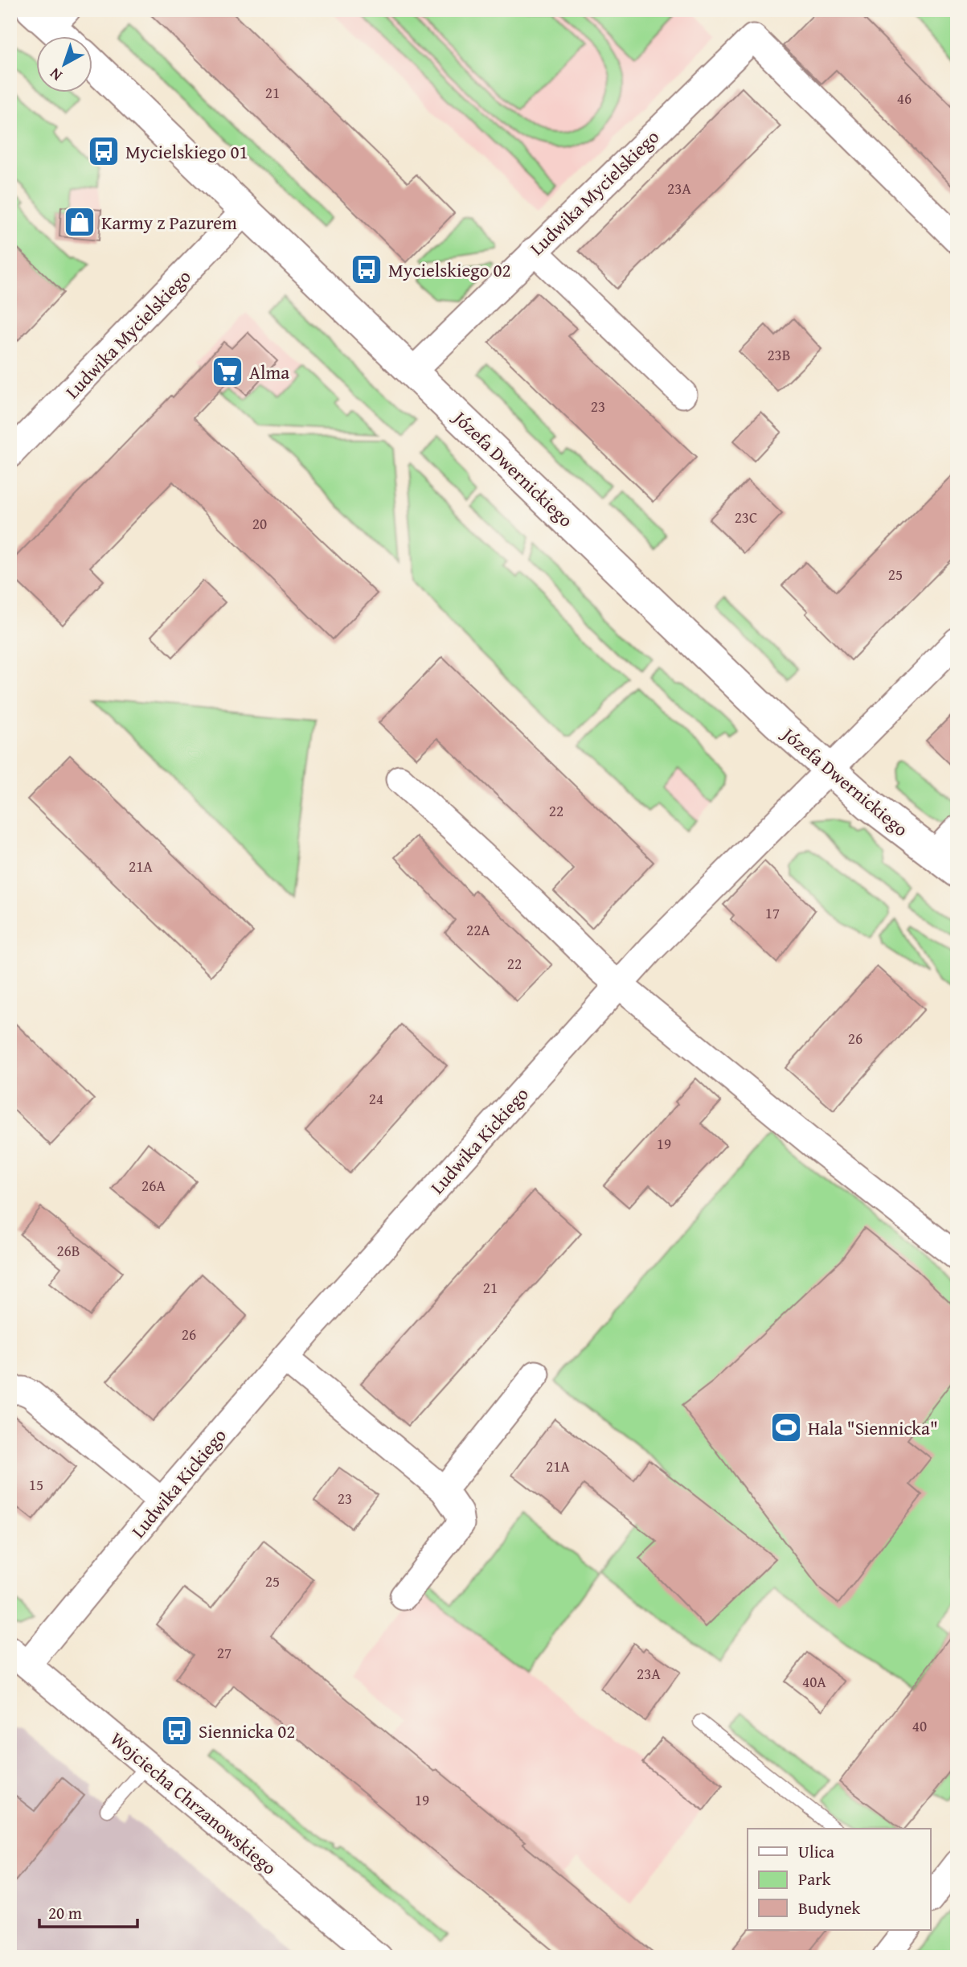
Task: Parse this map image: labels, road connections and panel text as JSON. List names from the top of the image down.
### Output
{
  "streets": {
    "street": [
      "Ludwika Mycielskiego",
      "Józefa Dwernickiego",
      "Ludwika Kickiego",
      "Wojciecha Chrzanowskiego"
    ]
  },
  "crossings": [
    ["Ludwika Mycielskiego", "Józefa Dwernickiego"],
    ["Józefa Dwernickiego", "Ludwika Kickiego"],
    ["Ludwika Kickiego", "Wojciecha Chrzanowskiego"]
  ],
  "places": {
    "bus stop": ["Mycielskiego 01", "Mycielskiego 02", "Siennicka 02"],
    "shop": ["Karmy z Pazurem"],
    "supermarket": ["Alma"],
    "sports": ["Hala \"Siennicka\""]
  },
  "house_numbers": [
    "21",
    "46",
    "23A",
    "23B",
    "23",
    "23C",
    "20",
    "25",
    "22",
    "21A",
    "17",
    "22A",
    "22",
    "26",
    "24",
    "19",
    "26A",
    "26B",
    "21",
    "26",
    "21A",
    "15",
    "23",
    "25",
    "27",
    "23A",
    "40A",
    "40",
    "19"
  ],
  "legend": ["Ulica", "Park", "Budynek"],
  "scale_bar": "20 m",
  "north": "bottom left"
}
